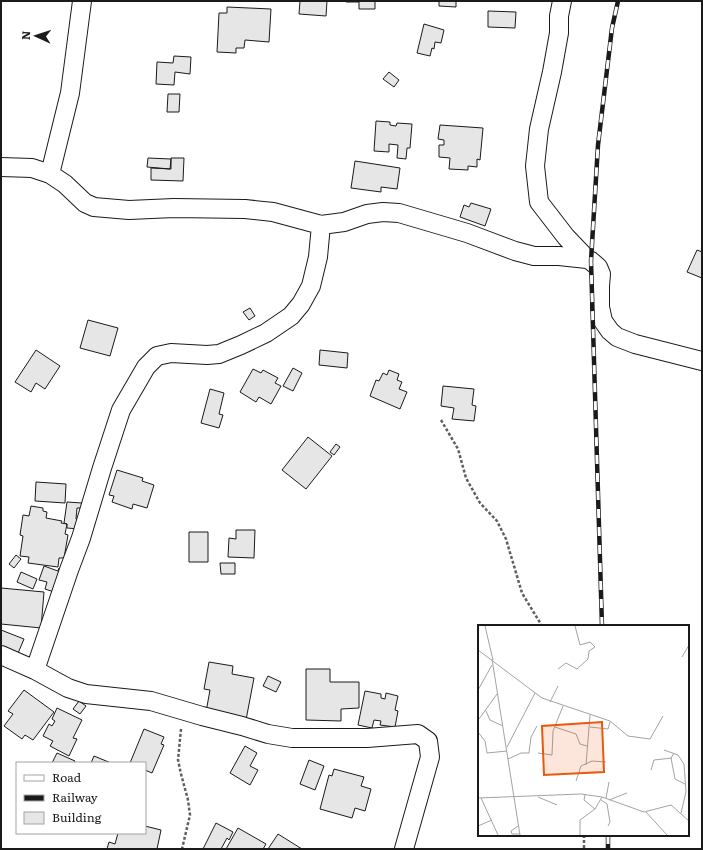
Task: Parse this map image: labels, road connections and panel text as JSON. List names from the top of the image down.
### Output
{
  "legend": ["Road", "Railway", "Building"],
  "north": "left"
}
